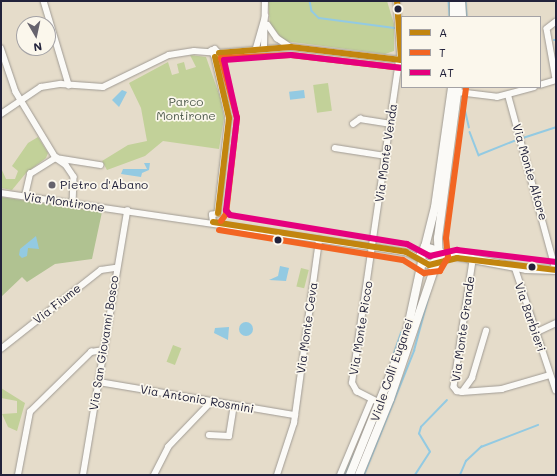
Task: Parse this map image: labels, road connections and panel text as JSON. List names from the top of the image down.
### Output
{
  "streets": {
    "main road": ["Viale Colli Euganei"],
    "street": [
      "Via Monte Venda",
      "Via Monte Altore",
      "Via Montirone",
      "Via Fiume",
      "Via Barbieri",
      "Via Monte Ceva",
      "Via Monte Ricco",
      "Via Monte Grande",
      "Via San Giovanni Bosco",
      "Via Antonio Rosmini"
    ]
  },
  "crossings": [
    ["Via Monte Venda", "Via Montirone"],
    ["Via Monte Venda", "Via Monte Ricco"],
    ["Via Montirone", "Via Monte Ceva"],
    ["Via Montirone", "Via Monte Ricco"],
    ["Via Montirone", "Via San Giovanni Bosco"],
    ["Via Fiume", "Via San Giovanni Bosco"],
    ["Via Barbieri", "Via Monte Grande"],
    ["Via Monte Ceva", "Via Antonio Rosmini"],
    ["Via Monte Ricco", "Viale Colli Euganei"],
    ["Via San Giovanni Bosco", "Via Antonio Rosmini"]
  ],
  "parks": ["Parco Montirone"],
  "places": ["Pietro d'Abano"],
  "lines": ["transit line A", "transit line T", "transit line AT"],
  "legend": ["A", "T", "AT"],
  "north": "bottom"
}
